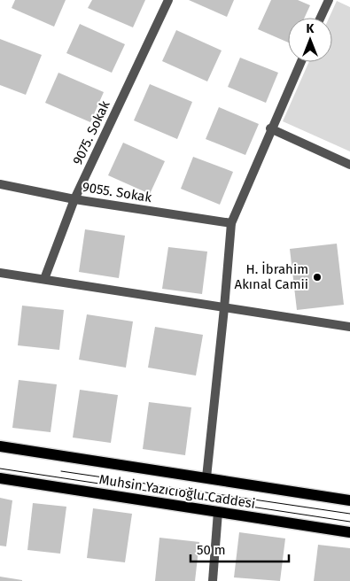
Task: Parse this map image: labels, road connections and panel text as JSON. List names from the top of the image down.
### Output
{
  "streets": {
    "main road": ["Muhsin Yazıcıoğlu Caddesi"],
    "street": ["9075. Sokak", "9055. Sokak"]
  },
  "crossings": [
    ["9075. Sokak", "9055. Sokak"]
  ],
  "places": ["H. İbrahim Akınal Camii"],
  "scale_bar": "50 m",
  "north": "top"
}
